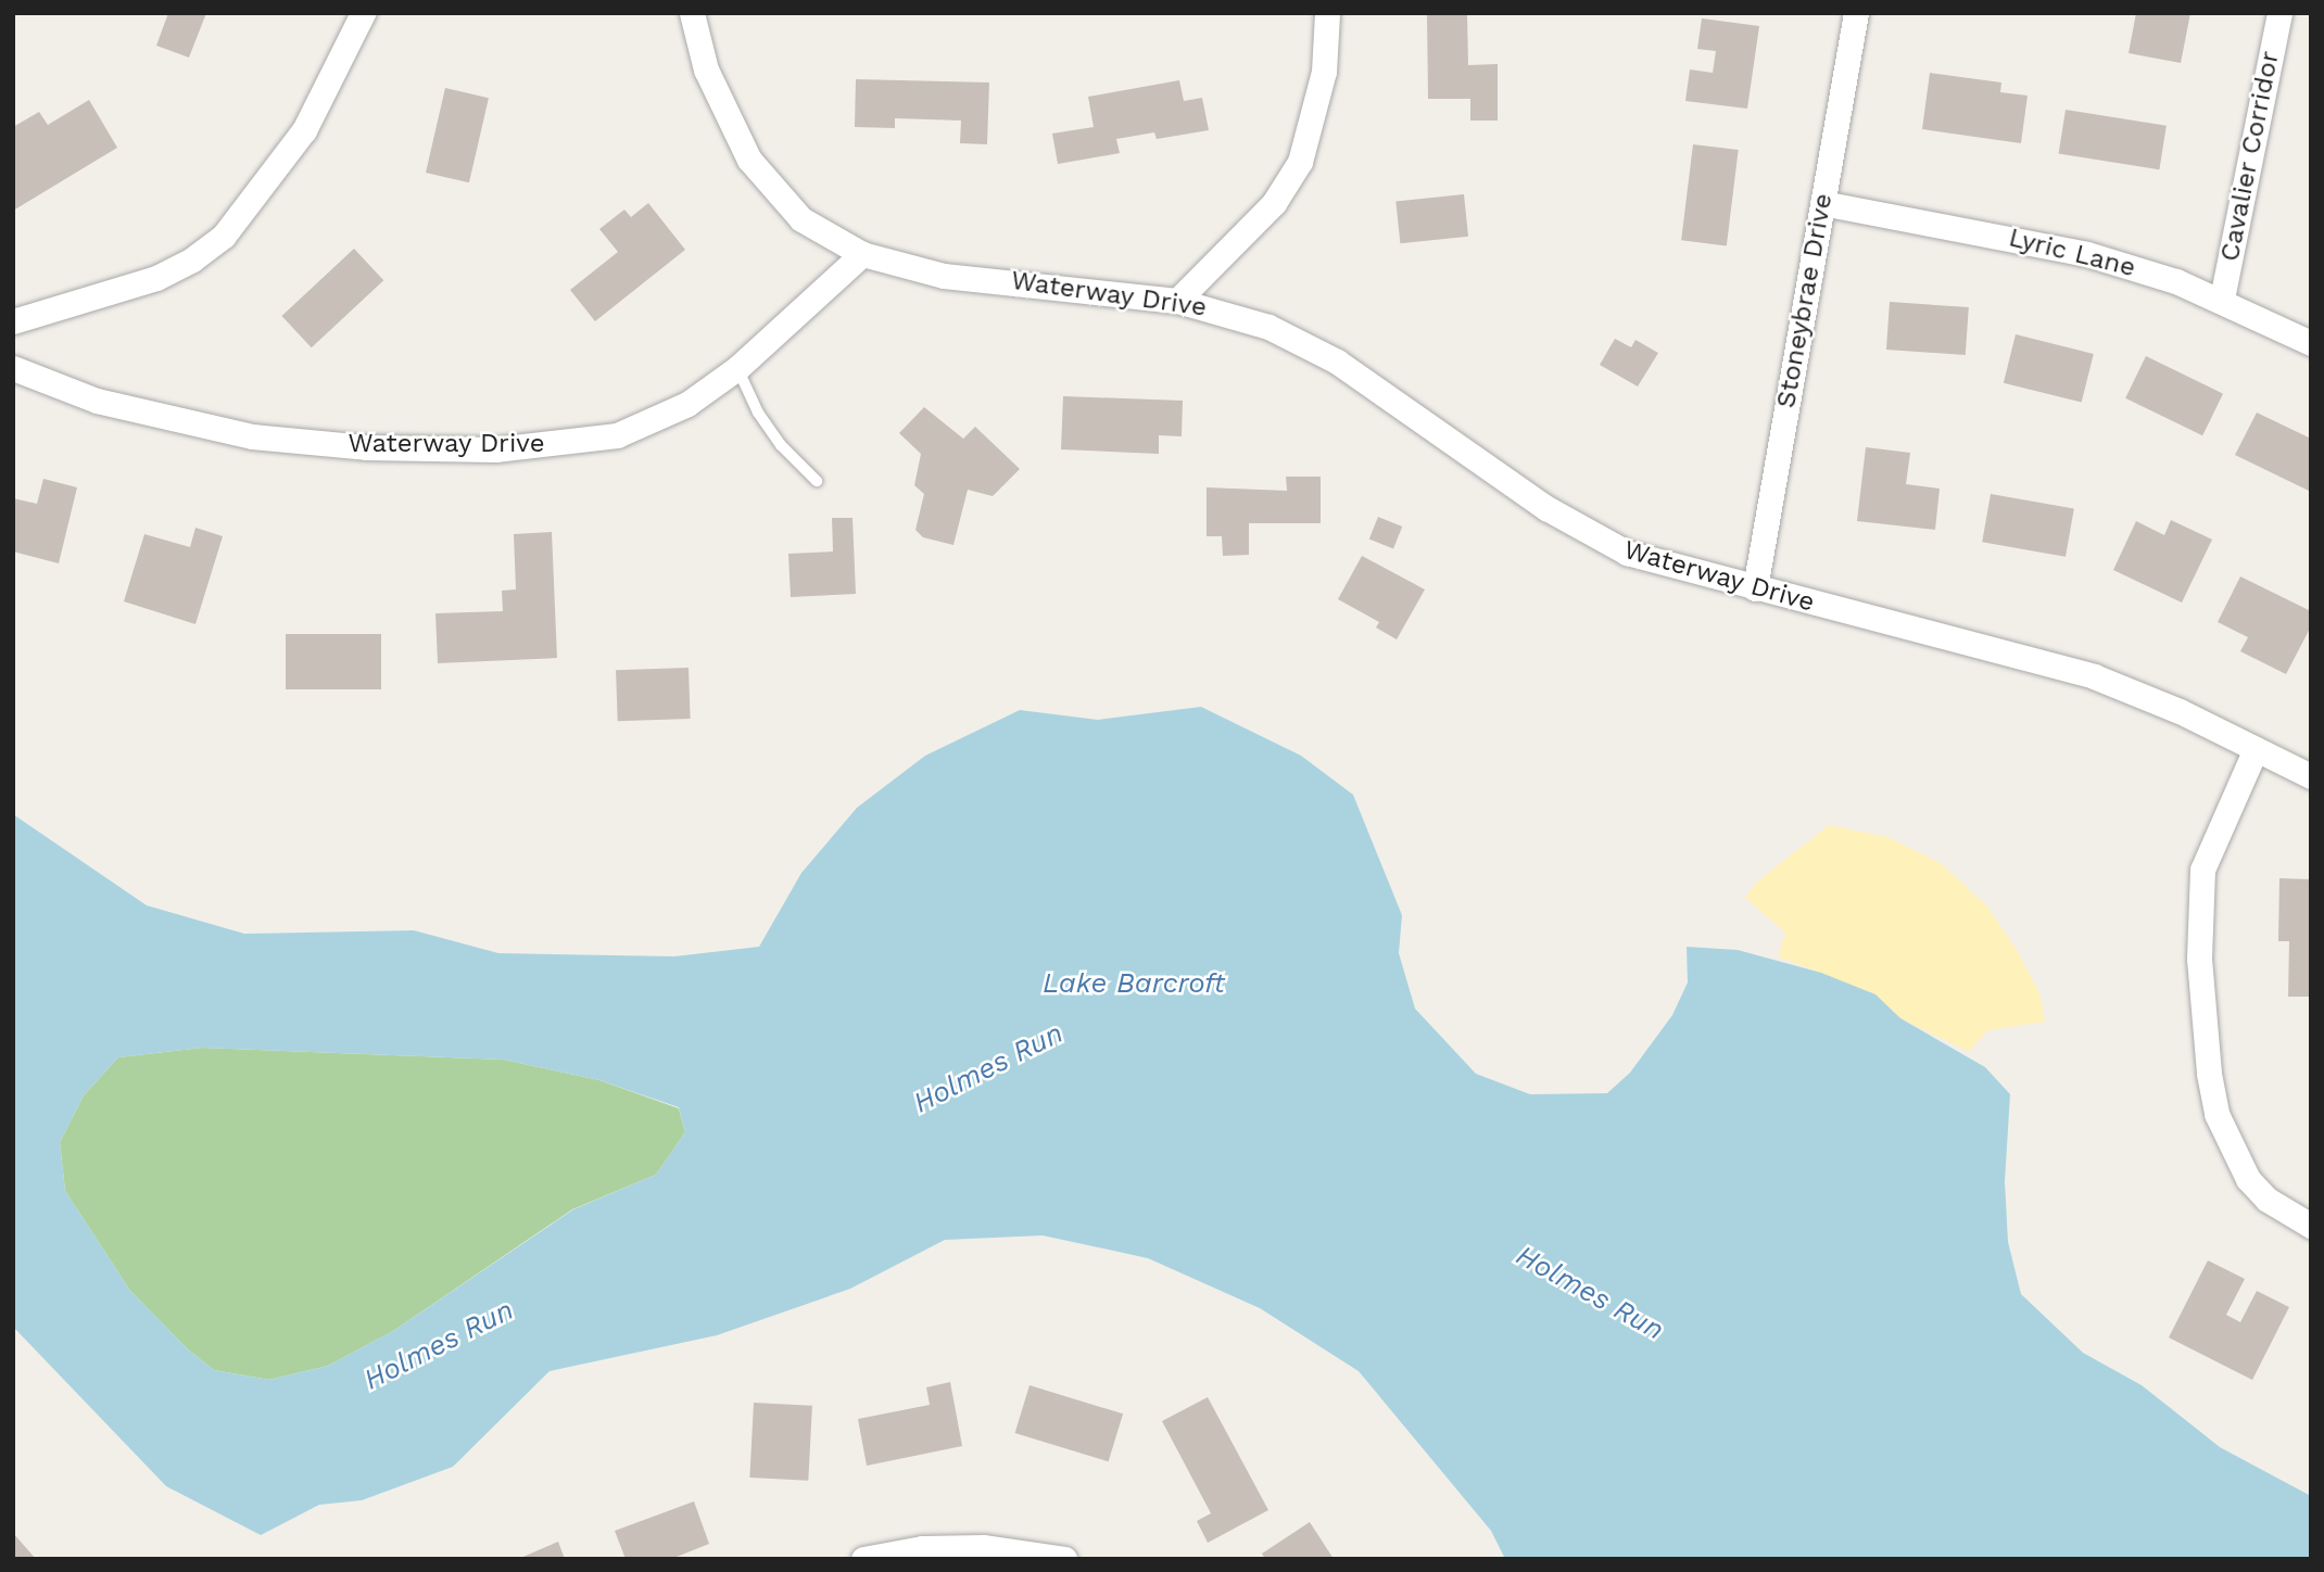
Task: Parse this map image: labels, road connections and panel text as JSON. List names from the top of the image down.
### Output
{
  "streets": {
    "street": [
      "Cavalier Corridor",
      "Lyric Lane",
      "Waterway Drive",
      "Stoneybrae Drive"
    ]
  },
  "crossings": [
    ["Cavalier Corridor", "Lyric Lane"],
    ["Lyric Lane", "Stoneybrae Drive"],
    ["Waterway Drive", "Stoneybrae Drive"]
  ],
  "water": ["Lake Barcroft", "Holmes Run"]
}
